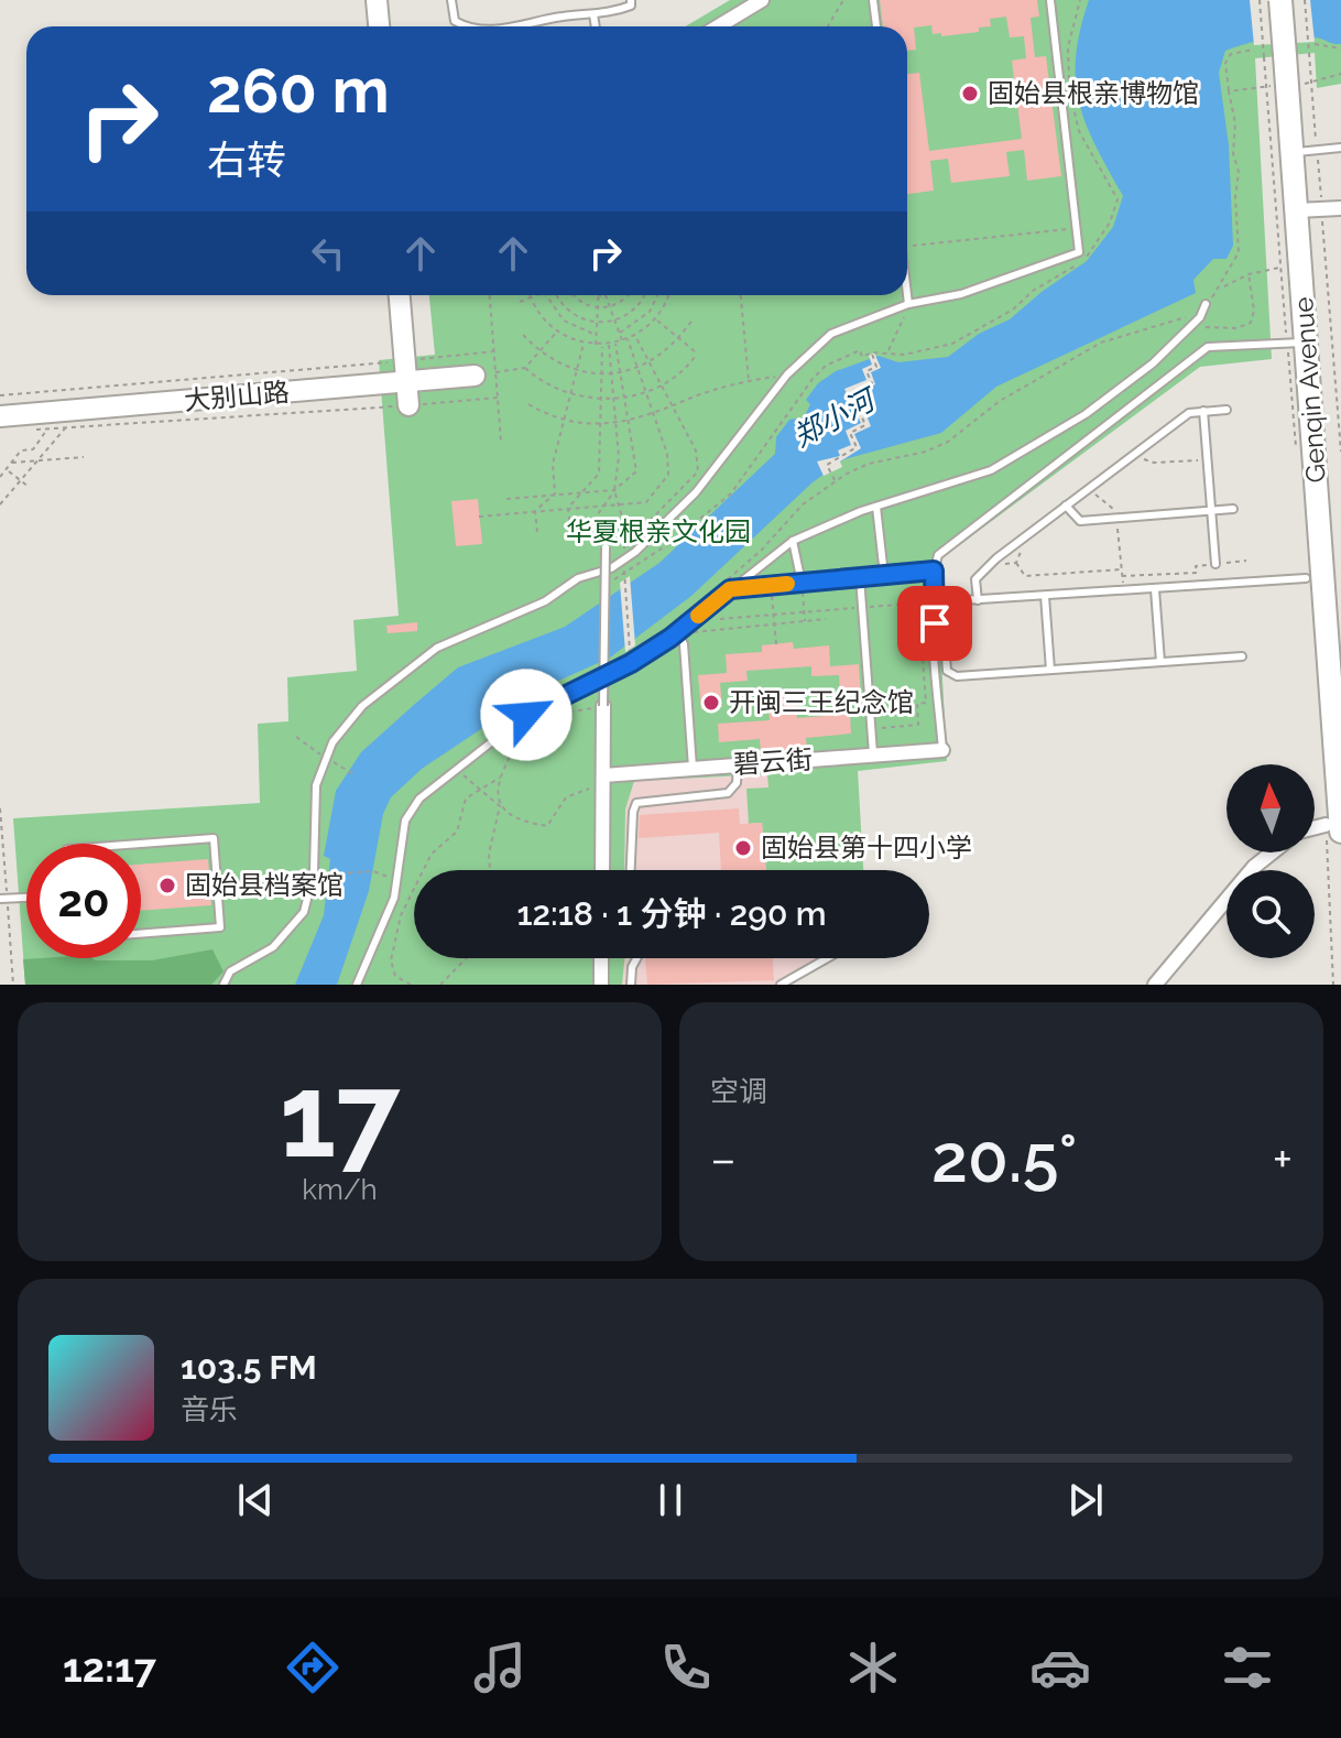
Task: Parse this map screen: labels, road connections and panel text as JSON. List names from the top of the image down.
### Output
{
  "streets": {
    "main road": ["Genqin Avenue", "大别山路"],
    "street": ["碧云街"]
  },
  "water": ["郑小河"],
  "parks": ["华夏根亲文化园"],
  "places": [
    "固始县根亲博物馆",
    "开闽三王纪念馆",
    "固始县第十四小学",
    "固始县档案馆"
  ],
  "north": "top",
  "page": {
    "turn": ["260 m", "右转"],
    "limit": "20",
    "trip": "12:18 · 1 分钟 · 290 m",
    "tile": [
      ["17", "km/h"],
      "空调"
    ],
    "heat": ["−", "20.5°", "+"],
    "song": ["103.5 FM", "音乐"],
    "tabs": "12:17"
  }
}
